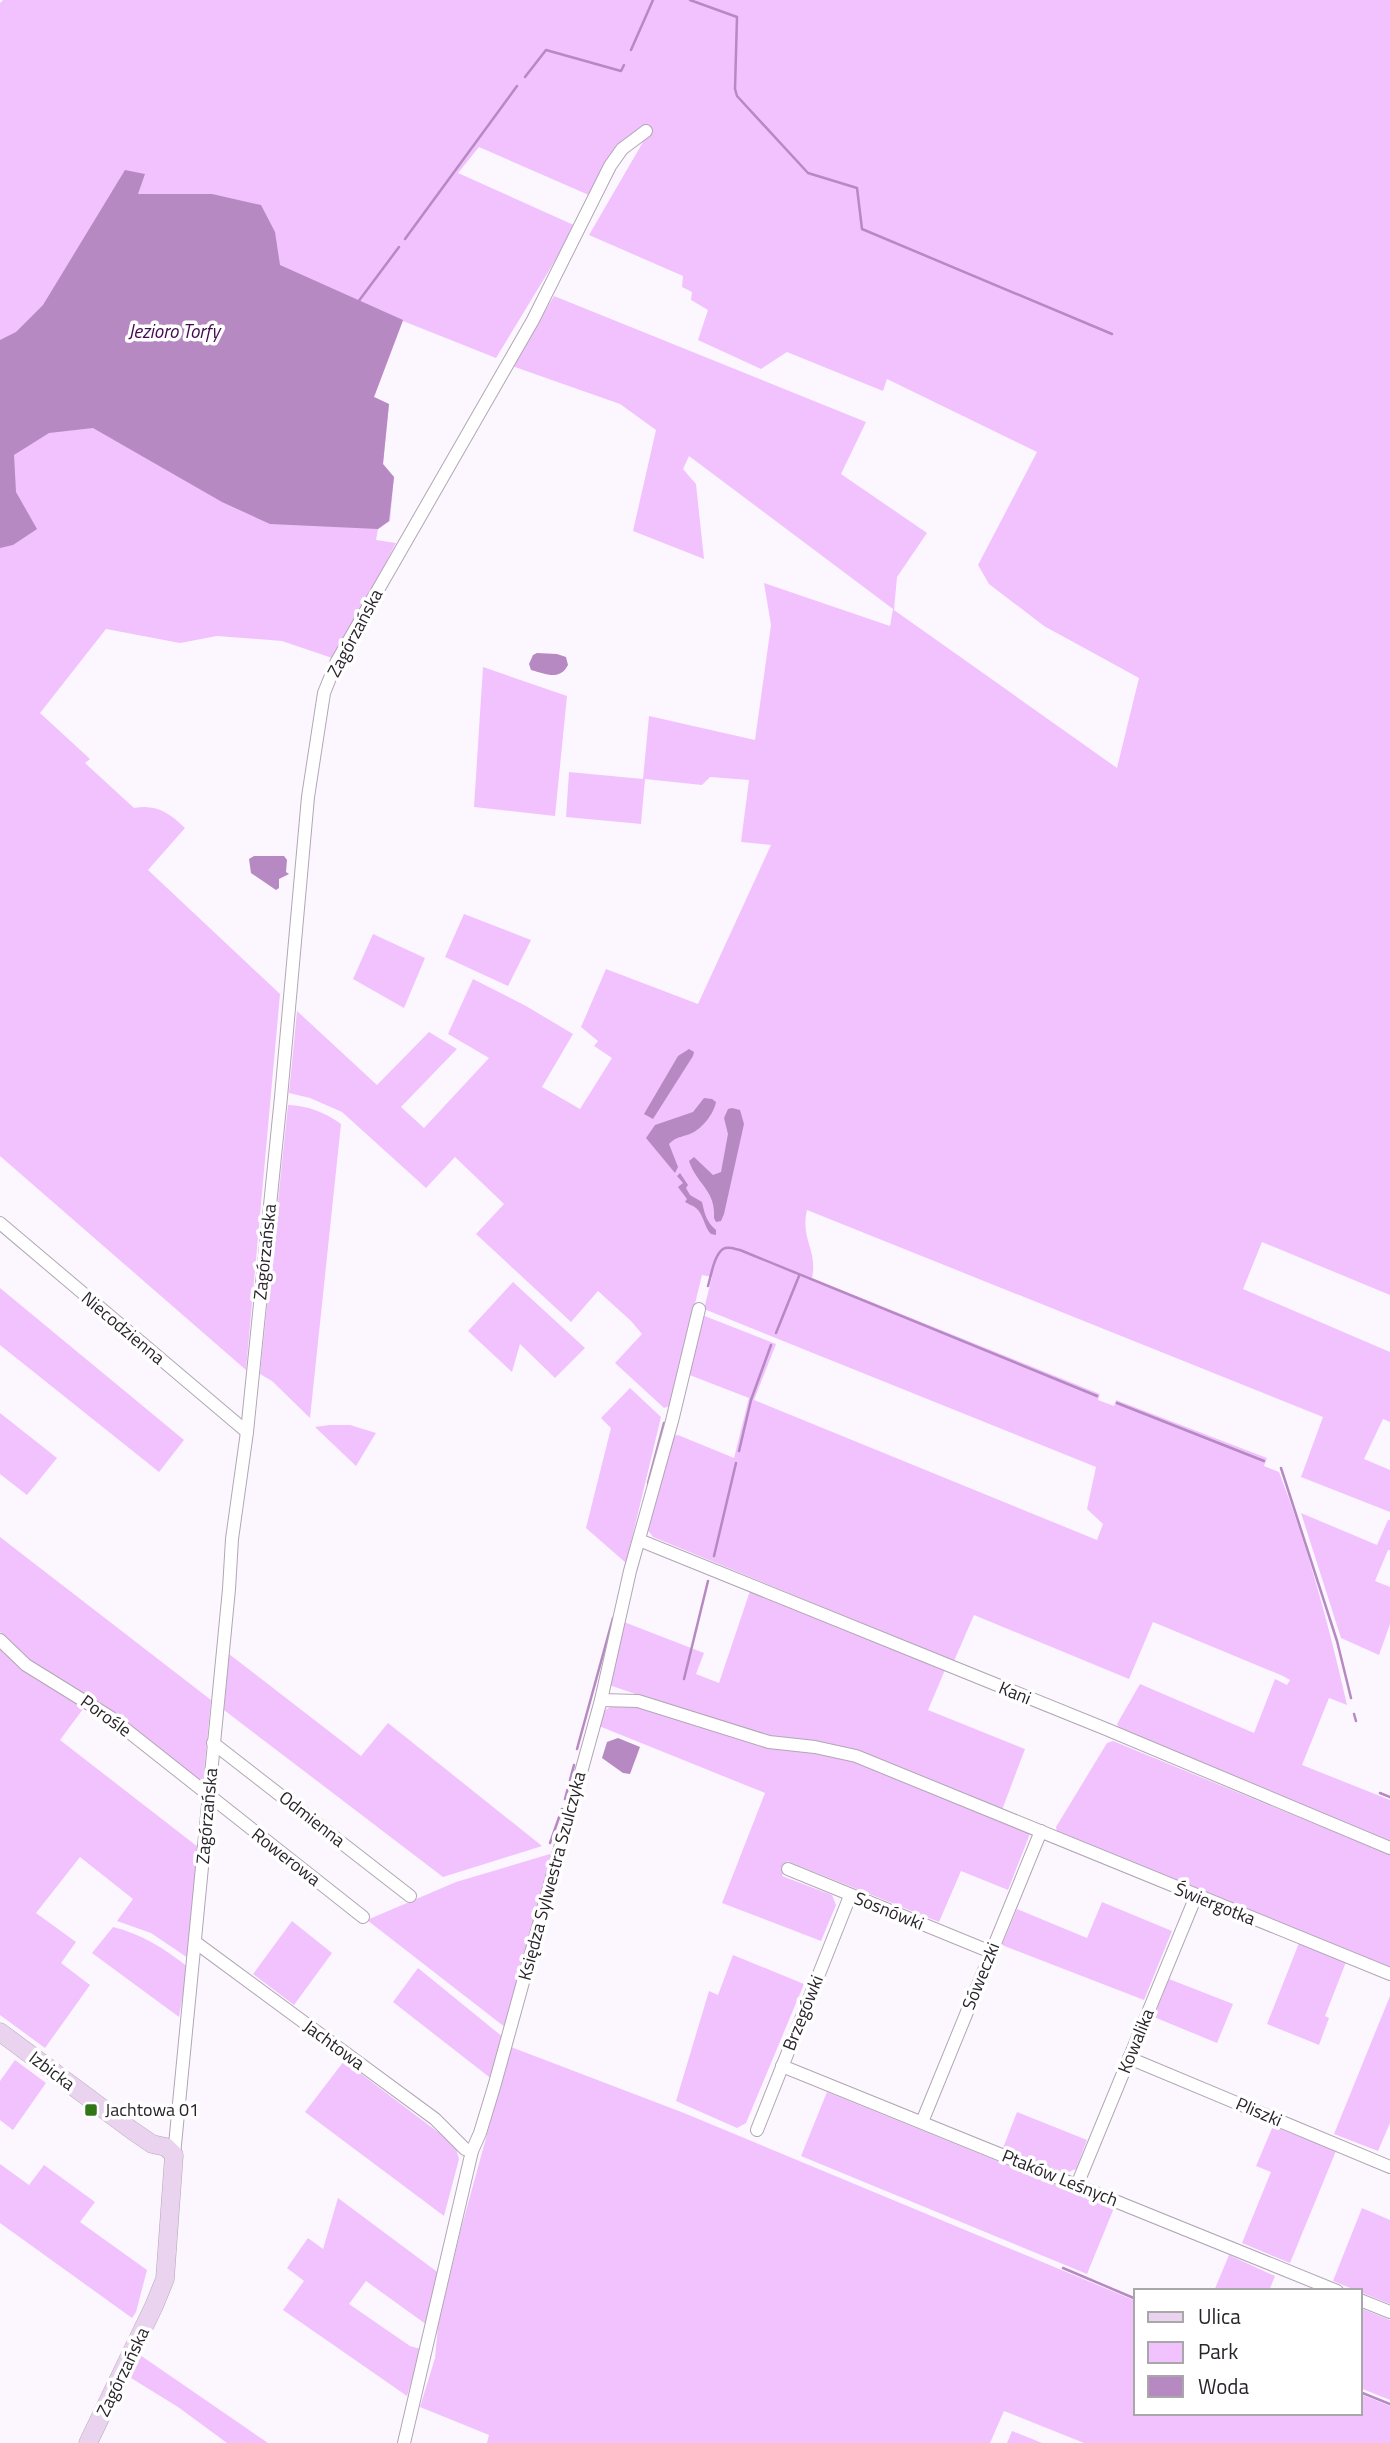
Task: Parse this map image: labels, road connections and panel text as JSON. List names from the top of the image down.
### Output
{
  "streets": {
    "street": [
      "Zagórzańska",
      "Niecodzienna",
      "Kani",
      "Porośle",
      "Odmienna",
      "Rowerowa",
      "Księdza Sylwestra Szulczyka",
      "Świergotka",
      "Sosnówki",
      "Sóweczki",
      "Brzegówki",
      "Kowalika",
      "Jachtowa",
      "Izbicka",
      "Pliszki",
      "Ptaków Leśnych"
    ]
  },
  "crossings": [
    ["Zagórzańska", "Niecodzienna"],
    ["Zagórzańska", "Porośle"],
    ["Zagórzańska", "Odmienna"],
    ["Zagórzańska", "Rowerowa"],
    ["Zagórzańska", "Jachtowa"],
    ["Zagórzańska", "Izbicka"],
    ["Kani", "Księdza Sylwestra Szulczyka"],
    ["Porośle", "Rowerowa"],
    ["Księdza Sylwestra Szulczyka", "Świergotka"],
    ["Księdza Sylwestra Szulczyka", "Jachtowa"],
    ["Świergotka", "Sóweczki"],
    ["Świergotka", "Kowalika"],
    ["Sosnówki", "Sóweczki"],
    ["Sosnówki", "Brzegówki"],
    ["Sóweczki", "Ptaków Leśnych"],
    ["Brzegówki", "Ptaków Leśnych"],
    ["Kowalika", "Pliszki"],
    ["Kowalika", "Ptaków Leśnych"]
  ],
  "water": ["Jezioro Torfy"],
  "places": {
    "transit": ["Jachtowa 01"]
  },
  "legend": ["Ulica", "Park", "Woda"]
}
